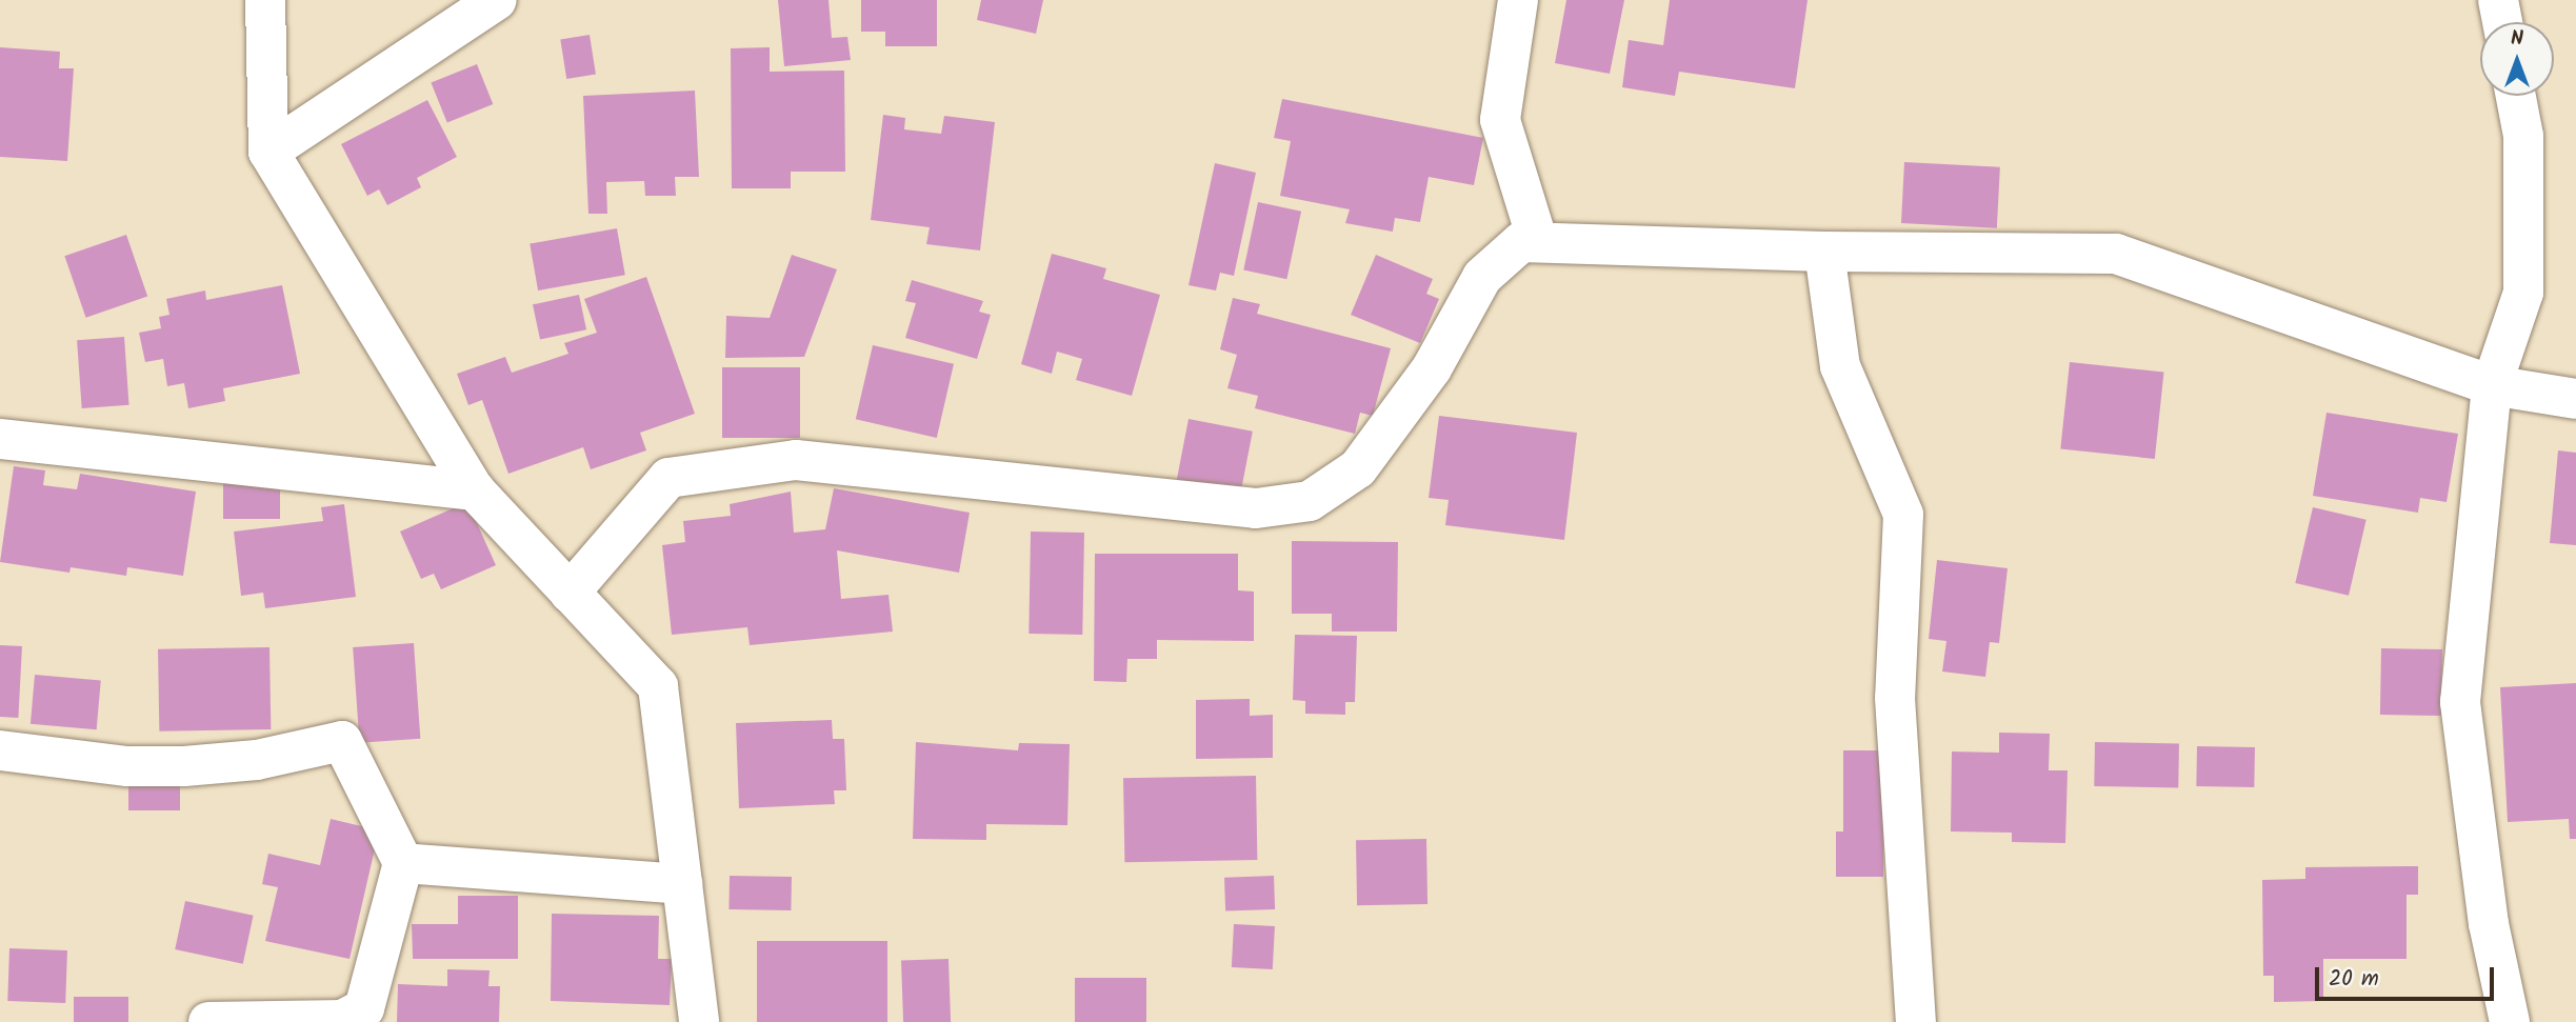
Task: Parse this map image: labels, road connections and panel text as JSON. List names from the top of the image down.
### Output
{
  "scale_bar": "20 m",
  "north": "top"
}
